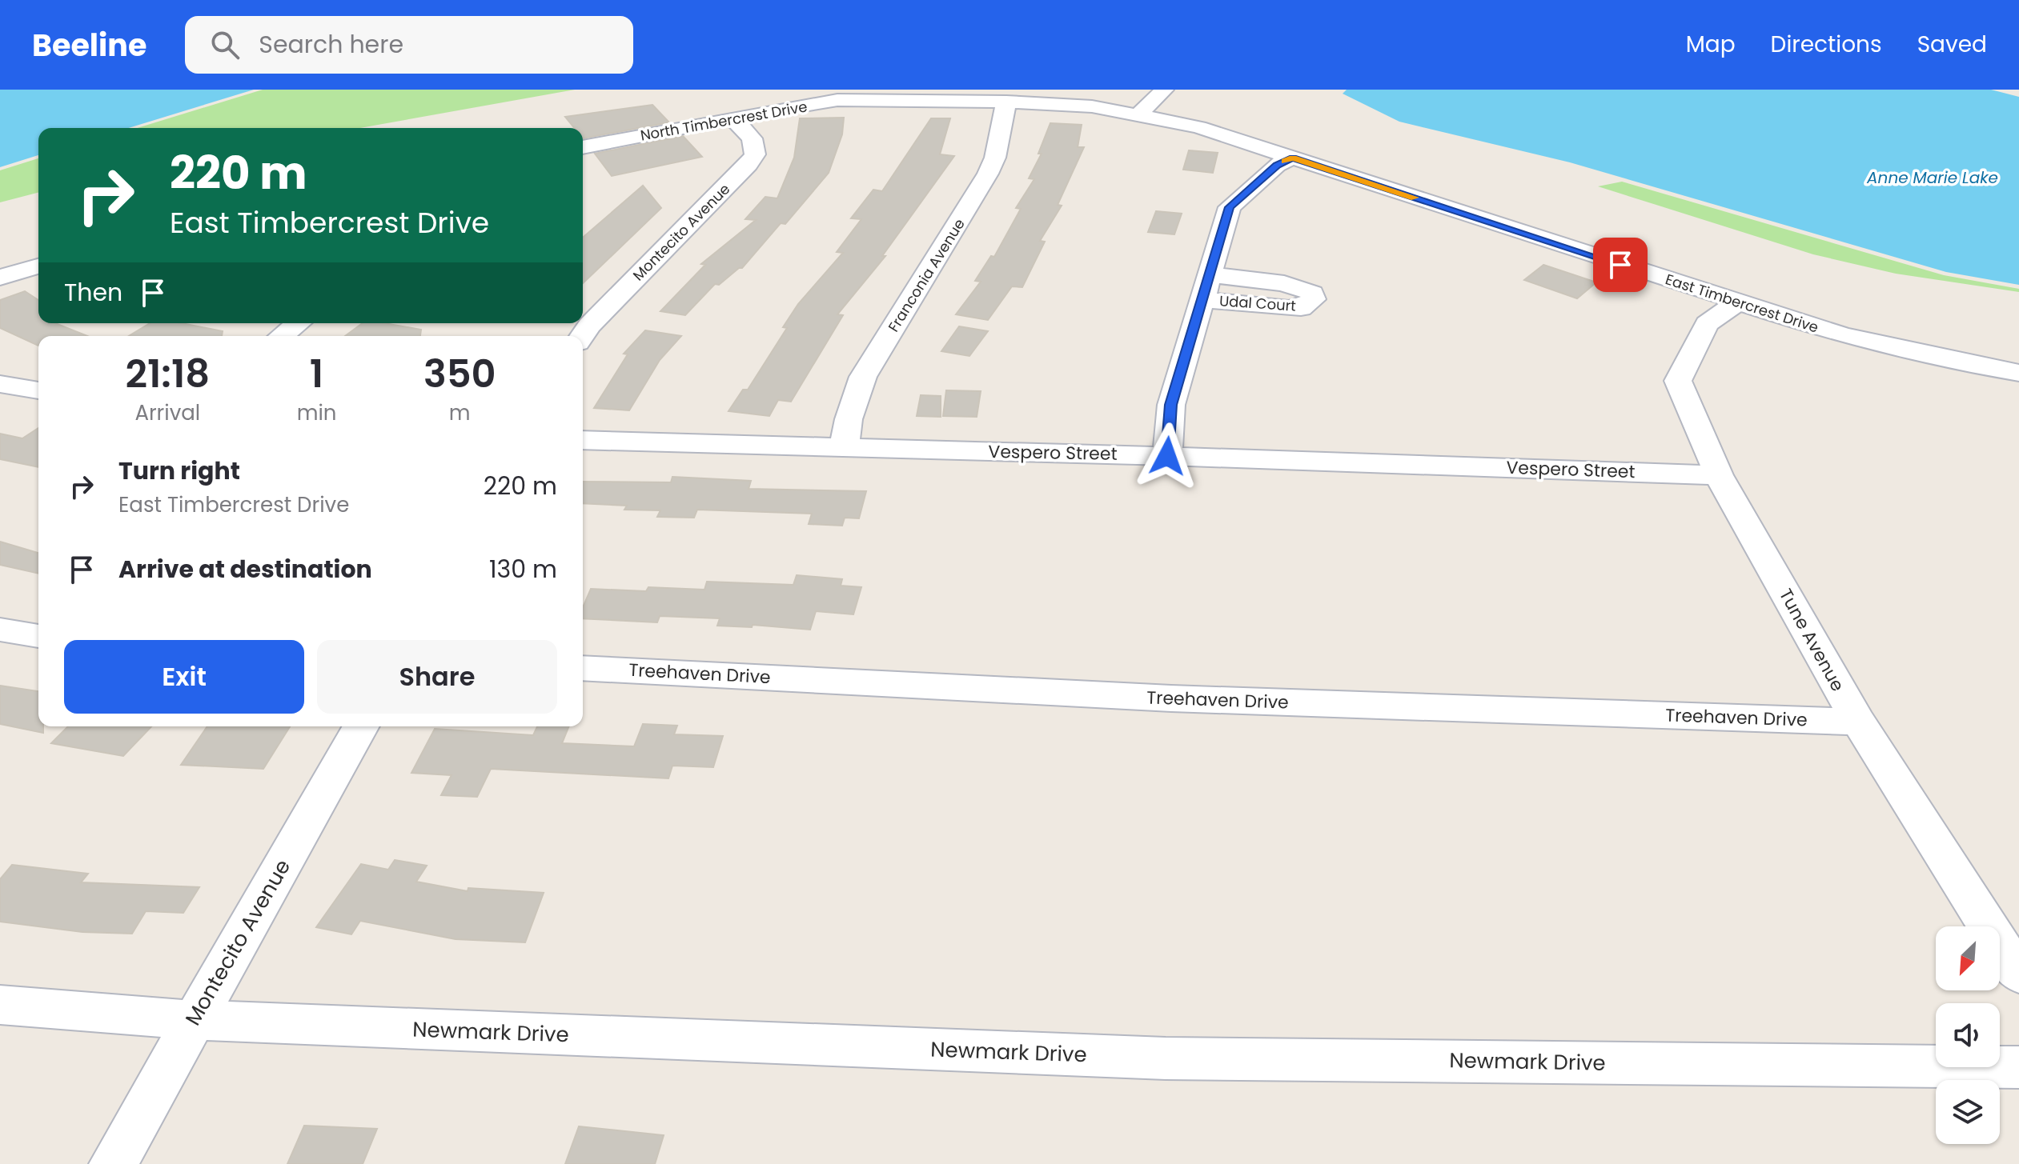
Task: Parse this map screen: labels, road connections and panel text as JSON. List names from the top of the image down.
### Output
{
  "streets": {
    "street": [
      "North Timbercrest Drive",
      "Montecito Avenue",
      "Franconia Avenue",
      "Udal Court",
      "East Timbercrest Drive",
      "Vespero Street",
      "Tune Avenue",
      "Treehaven Drive",
      "Newmark Drive"
    ]
  },
  "crossings": [
    ["North Timbercrest Drive", "Montecito Avenue"],
    ["North Timbercrest Drive", "Franconia Avenue"],
    ["North Timbercrest Drive", "East Timbercrest Drive"],
    ["Montecito Avenue", "Newmark Drive"],
    ["Franconia Avenue", "Vespero Street"],
    ["East Timbercrest Drive", "Tune Avenue"],
    ["Vespero Street", "Tune Avenue"],
    ["Tune Avenue", "Treehaven Drive"]
  ],
  "water": ["Anne Marie Lake"],
  "north": "bottom left",
  "page": {
    "header": "Beeline",
    "search": "Search here",
    "nav": ["Map", "Directions", "Saved"],
    "turn": ["220 m", "East Timbercrest Drive"],
    "then": "Then",
    "eta": [
      "21:18",
      "Arrival",
      "1",
      "min",
      "350",
      "m"
    ],
    "list": [
      {
        "name": "Turn right",
        "note": "East Timbercrest Drive",
        "value": "220 m"
      },
      {
        "name": "Arrive at destination",
        "value": "130 m"
      }
    ],
    "buttons": ["Exit", "Share"]
  }
}
